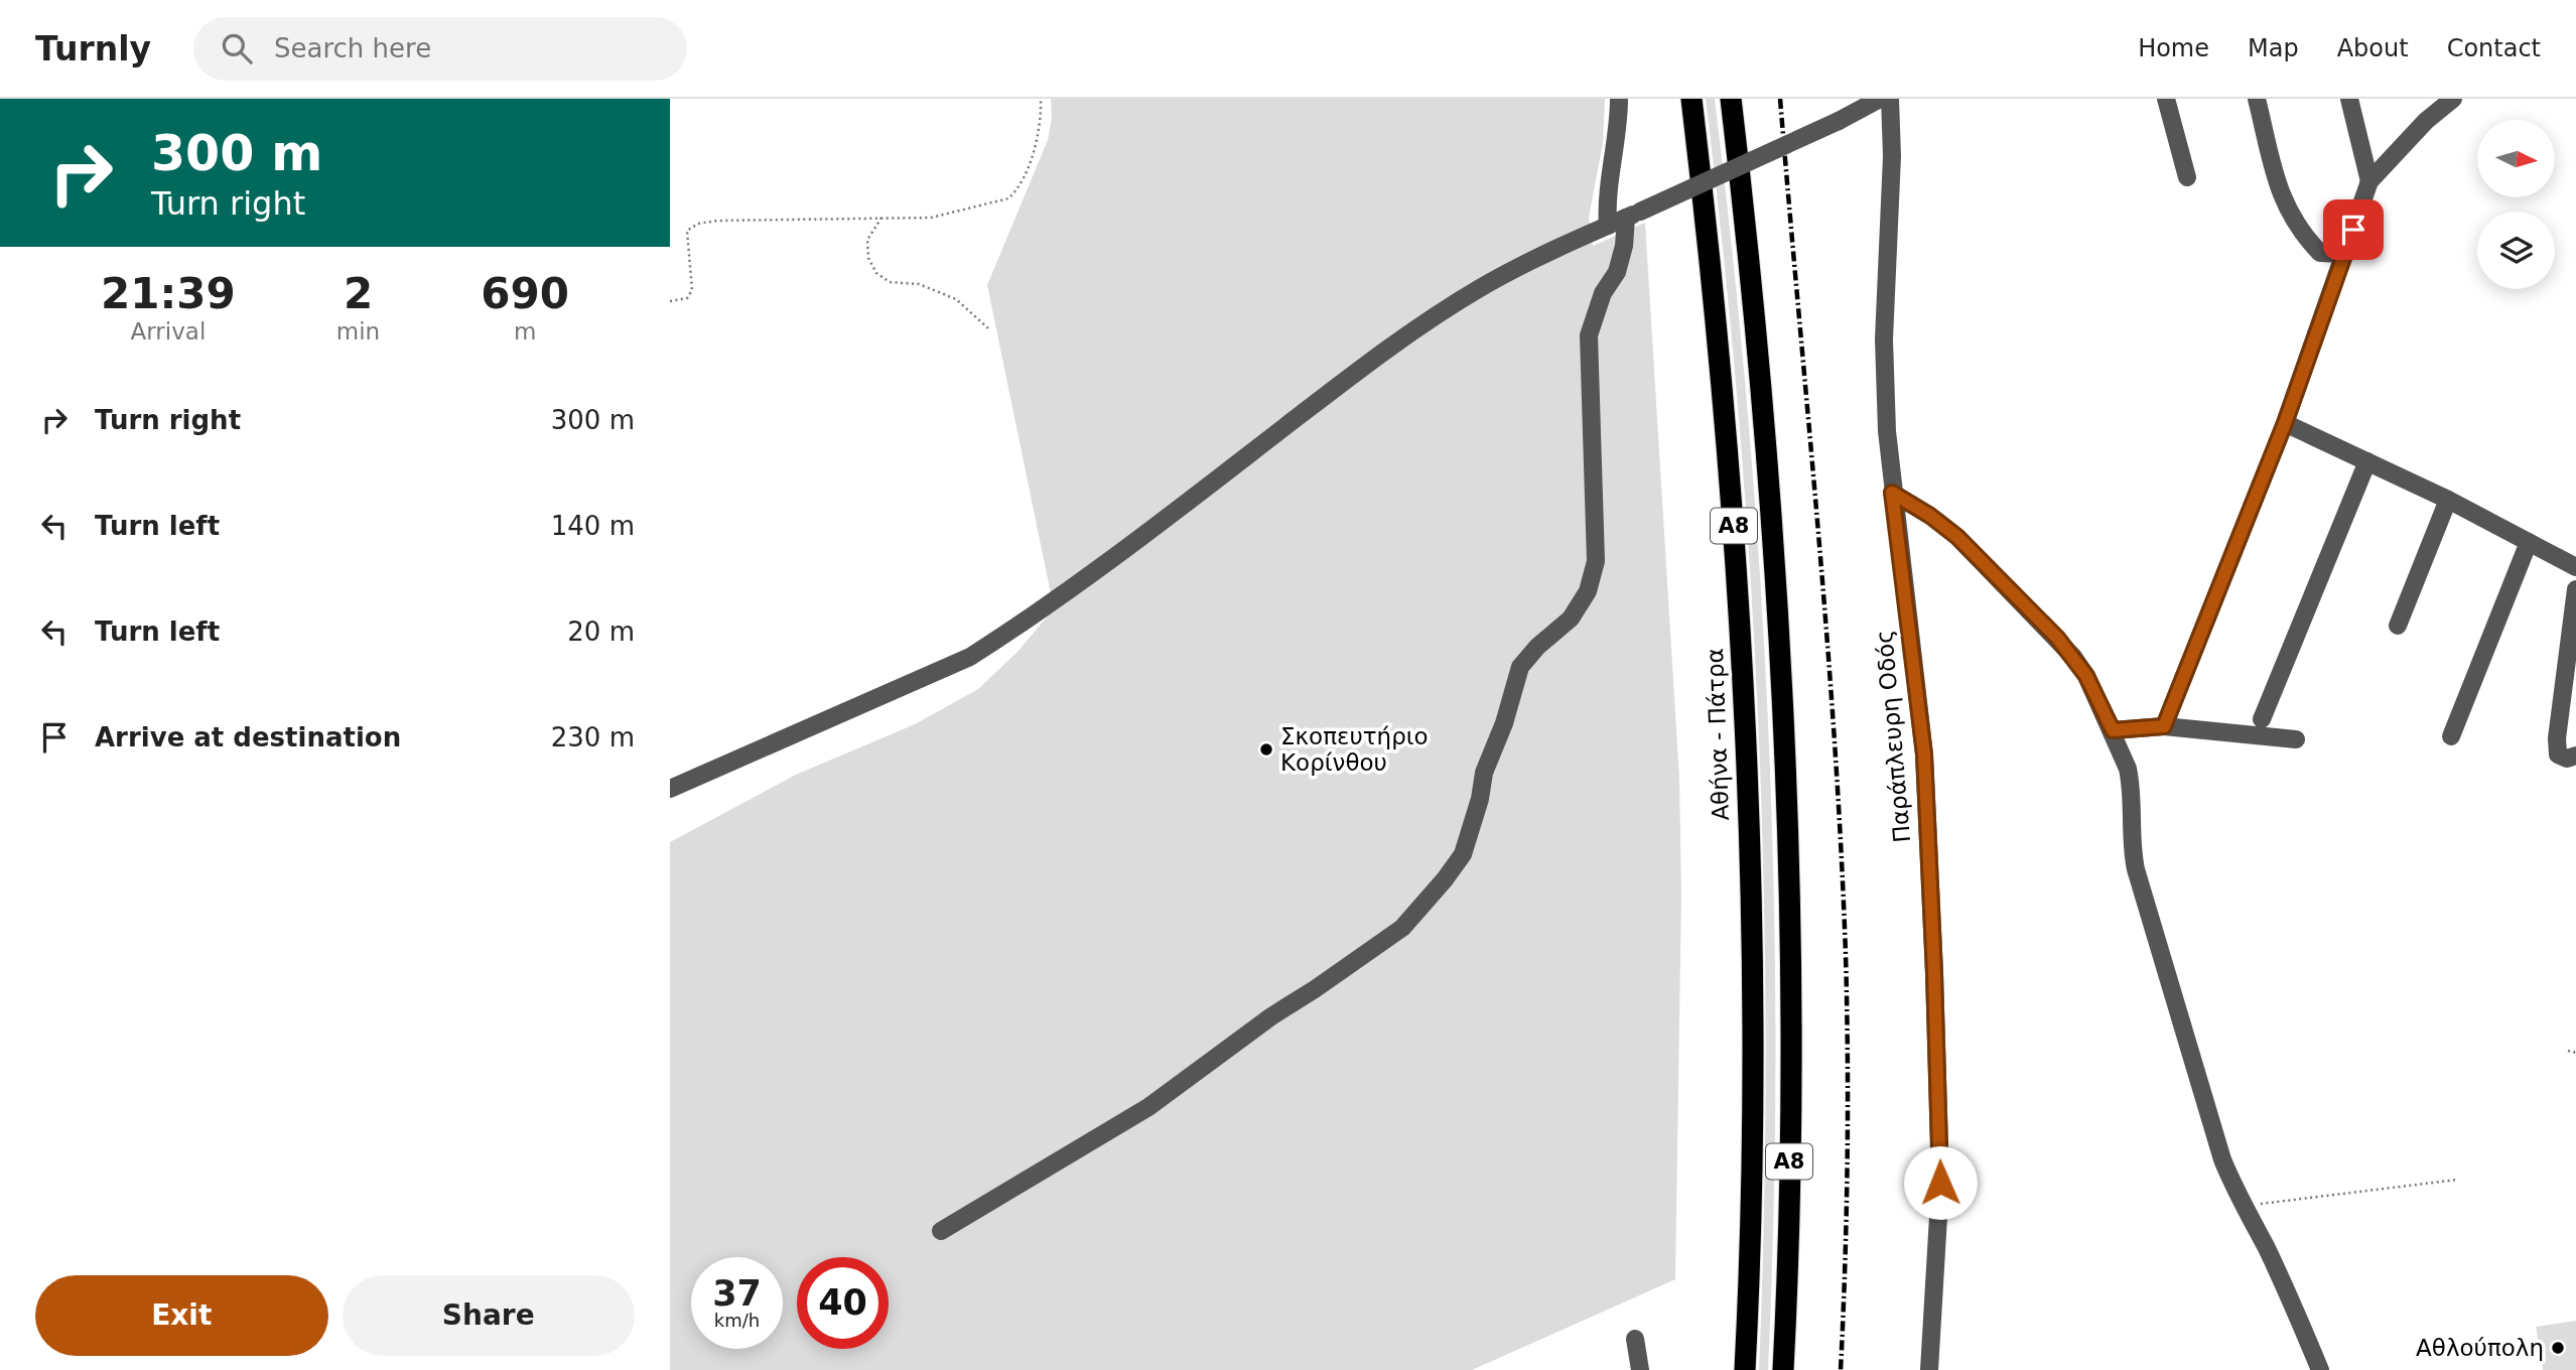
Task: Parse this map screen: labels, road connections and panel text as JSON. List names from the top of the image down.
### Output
{
  "streets": {
    "highway": ["Α8", "Αθήνα - Πάτρα"],
    "street": ["Παράπλευρη Οδός"]
  },
  "places": ["Σκοπευτήριο Κορίνθου", "Αθλούπολη"],
  "north": "right",
  "page": {
    "header": "Turnly",
    "search": "Search here",
    "nav": [
      "Home",
      "Map",
      "About",
      "Contact"
    ],
    "turn": ["300 m", "Turn right"],
    "eta": [
      "21:39",
      "Arrival",
      "2",
      "min",
      "690",
      "m"
    ],
    "list": [
      {
        "name": "Turn right",
        "value": "300 m"
      },
      {
        "name": "Turn left",
        "value": "140 m"
      },
      {
        "name": "Turn left",
        "value": "20 m"
      },
      {
        "name": "Arrive at destination",
        "value": "230 m"
      }
    ],
    "speed": "37 km/h",
    "limit": "40",
    "buttons": ["Exit", "Share"]
  }
}
